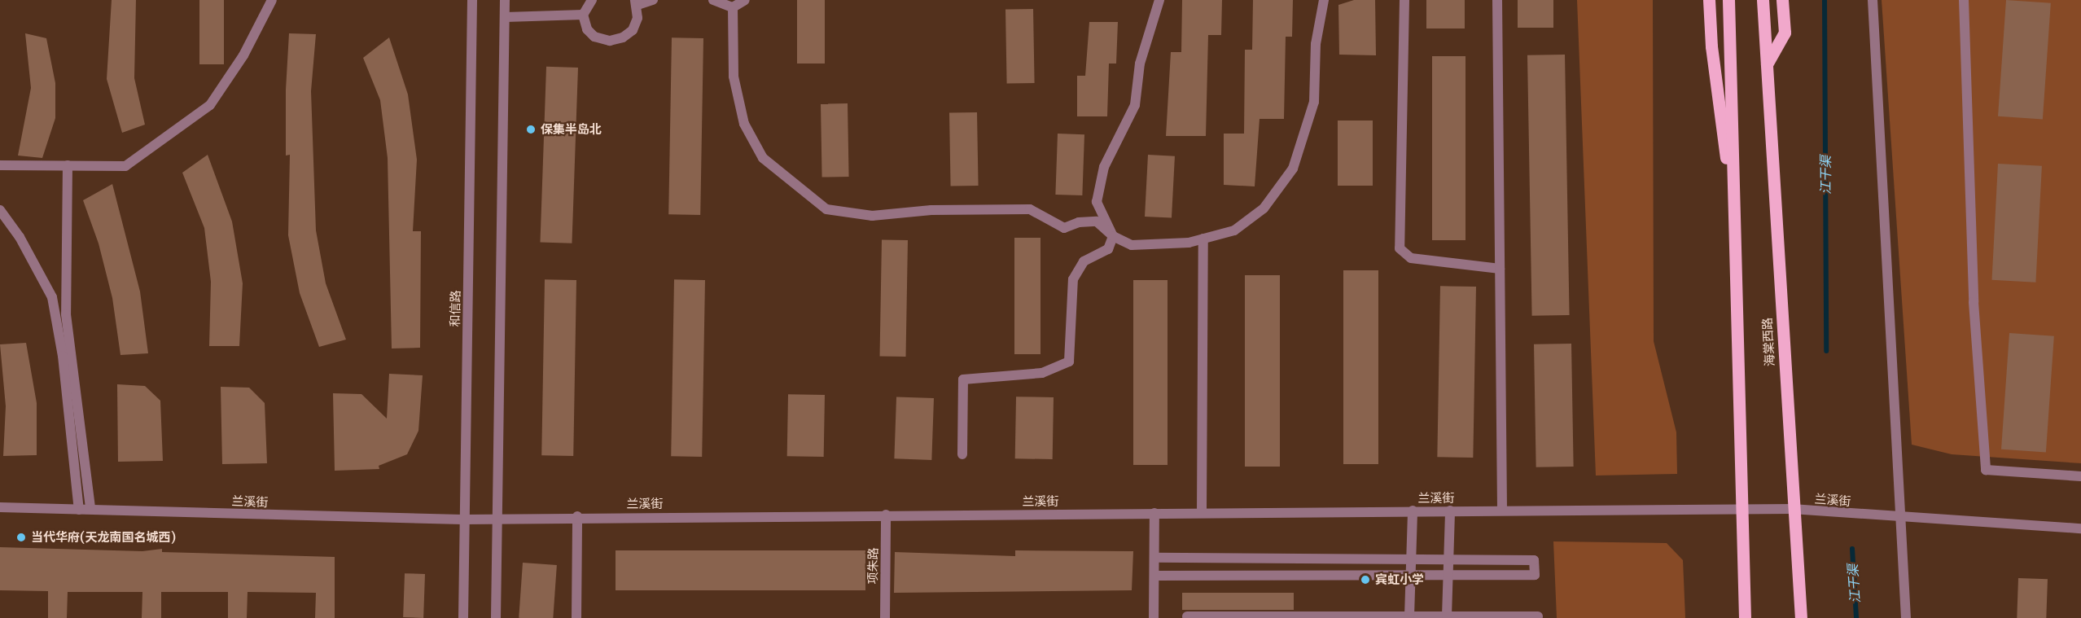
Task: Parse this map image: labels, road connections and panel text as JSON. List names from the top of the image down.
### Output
{
  "streets": {
    "main road": ["海棠西路"],
    "street": ["和信路", "兰溪街", "项朱路"]
  },
  "crossings": [
    ["和信路", "兰溪街"],
    ["海棠西路", "兰溪街"],
    ["兰溪街", "项朱路"]
  ],
  "water": ["江干渠"],
  "places": ["保集半岛北", "当代华府(天龙南国名城西)", "宾虹小学"]
}
